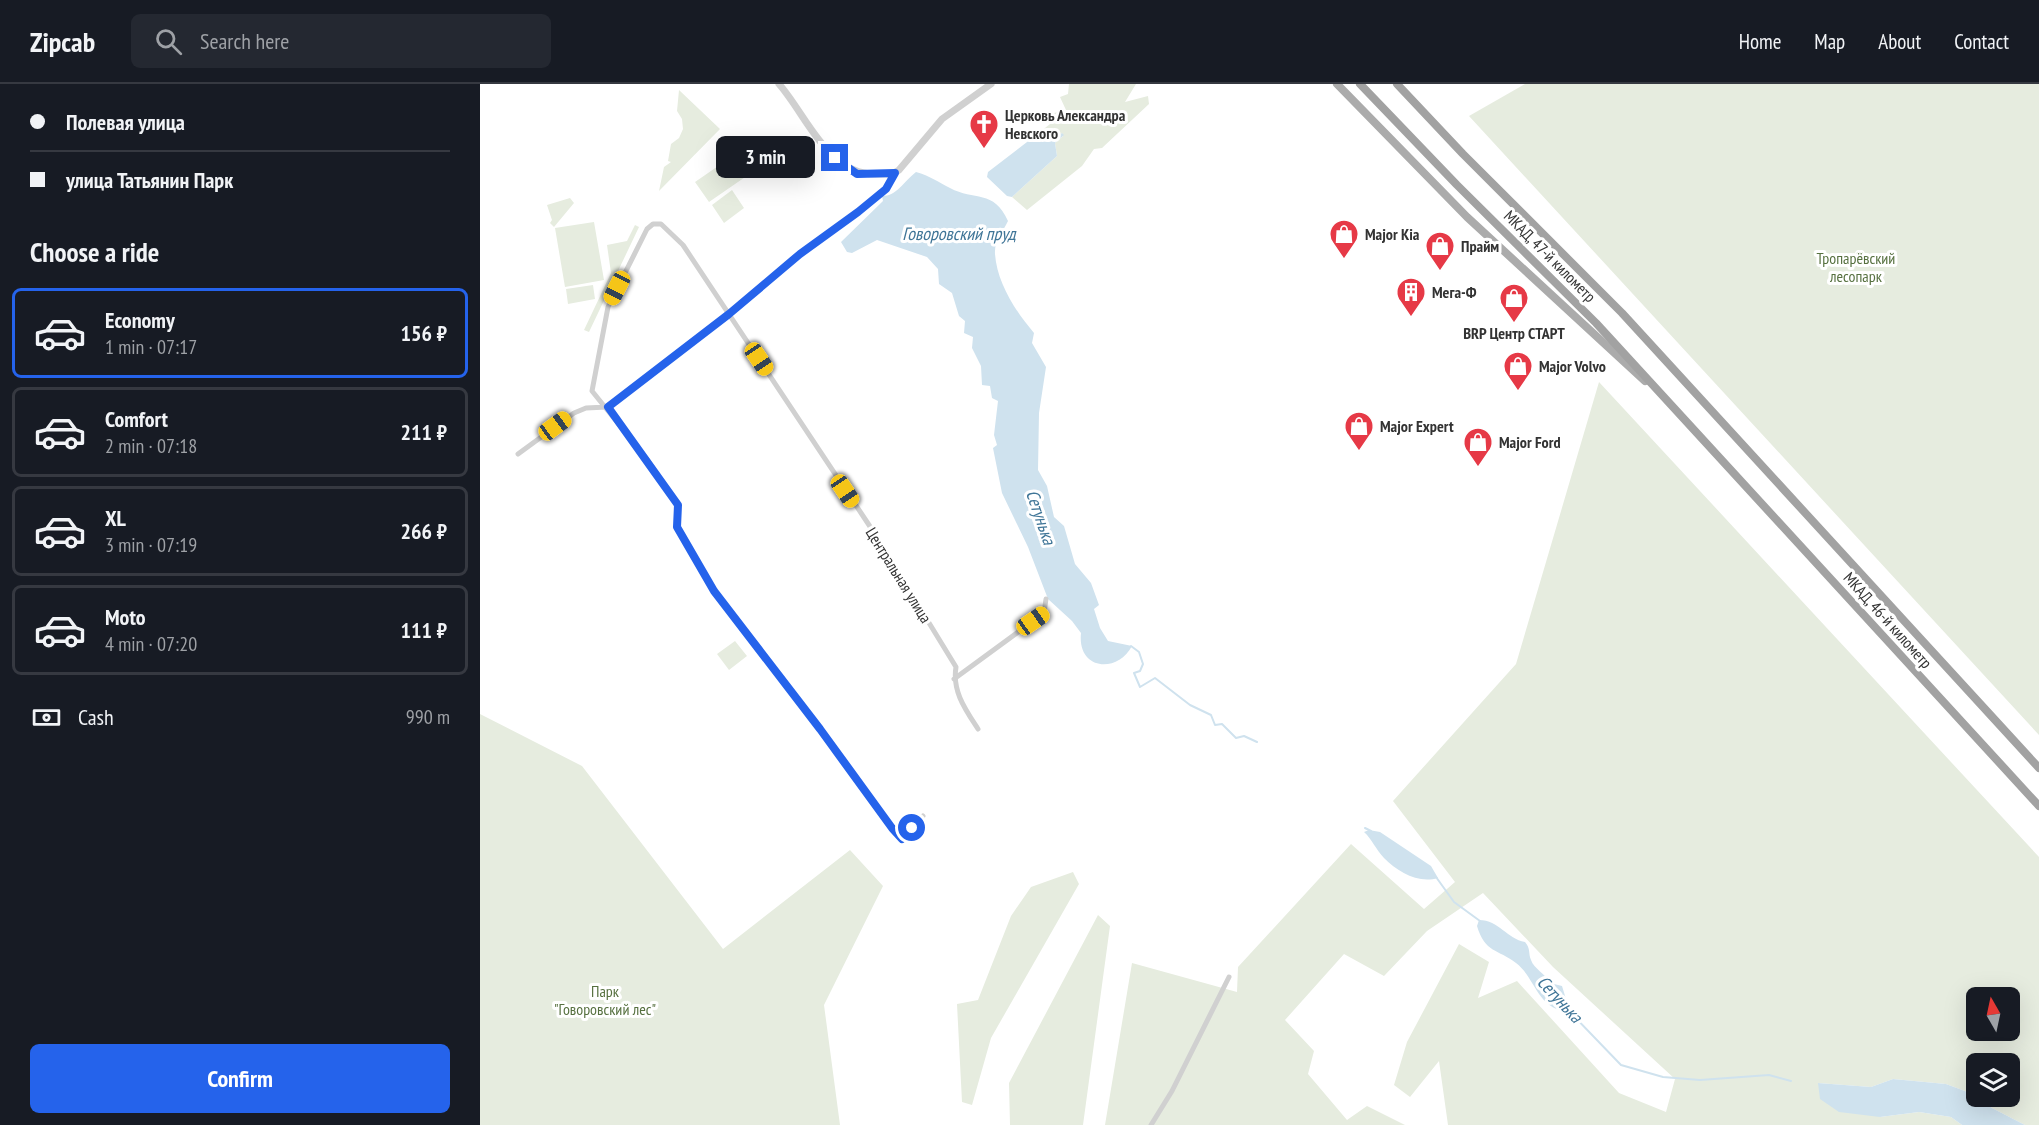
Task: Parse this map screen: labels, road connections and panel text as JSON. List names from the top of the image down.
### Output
{
  "streets": {
    "highway": ["МКАД, 47-й километр", "МКАД, 46-й километр"],
    "street": ["Центральная улица"]
  },
  "crossings": [
    ["МКАД, 47-й километр", "МКАД, 46-й километр"]
  ],
  "water": ["Говоровский пруд", "Сетунька"],
  "parks": ["Тропарёвский лесопарк", "Парк \"Говоровский лес\""],
  "places": {
    "church": ["Церковь Александра Невского"],
    "shop": [
      "Major Kia",
      "Прайм",
      "BRP Центр СТАРТ",
      "Major Volvo",
      "Major Expert",
      "Major Ford"
    ],
    "building": ["Мега-Ф"]
  },
  "north": "top",
  "page": {
    "header": "Zipcab",
    "search": "Search here",
    "nav": [
      "Home",
      "Map",
      "About",
      "Contact"
    ],
    "banner": ["Полевая улица", "улица Татьянин Парк"],
    "bubble": "3 min",
    "heading": "Choose a ride",
    "list": [
      {
        "name": "Economy",
        "note": "1 min · 07:17",
        "value": "156 ₽"
      },
      {
        "name": "Comfort",
        "note": "2 min · 07:18",
        "value": "211 ₽"
      },
      {
        "name": "XL",
        "note": "3 min · 07:19",
        "value": "266 ₽"
      },
      {
        "name": "Moto",
        "note": "4 min · 07:20",
        "value": "111 ₽"
      }
    ],
    "pay": ["Cash", "990 m"],
    "buttons": "Confirm"
  }
}
